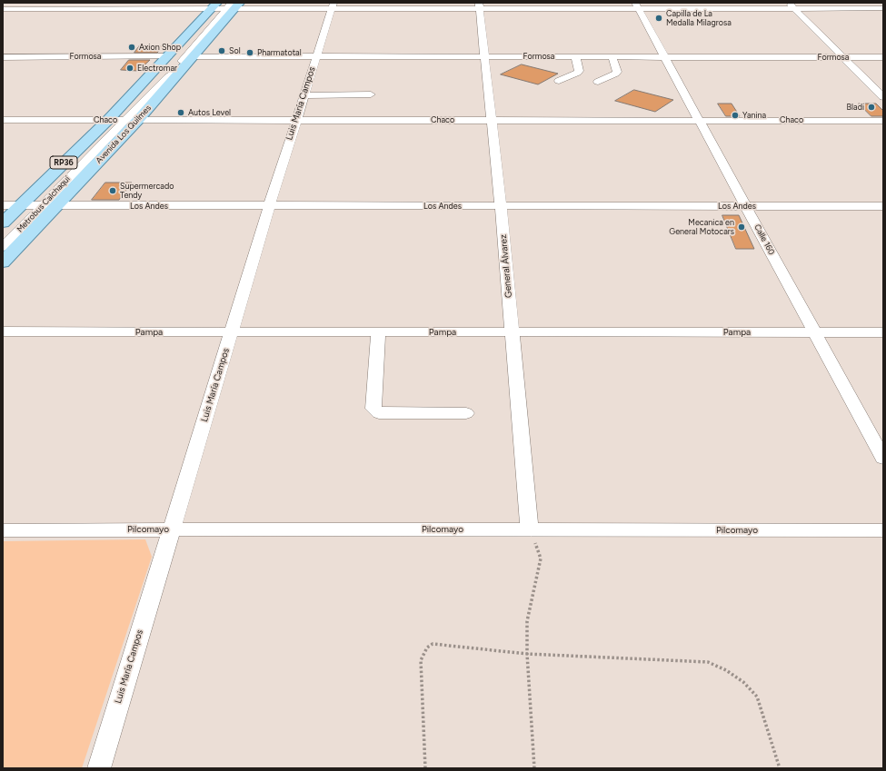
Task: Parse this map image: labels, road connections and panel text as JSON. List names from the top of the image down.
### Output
{
  "streets": {
    "main road": ["Avenida Los Quilmes", "RP36"],
    "street": [
      "Formosa",
      "Luis María Campos",
      "Chaco",
      "Metrobus Calchaquí",
      "Los Andes",
      "Calle 160",
      "General Álvarez",
      "Pampa",
      "Pilcomayo"
    ]
  },
  "crossings": [
    ["Formosa", "Luis María Campos"],
    ["Formosa", "Avenida Los Quilmes"],
    ["Formosa", "Calle 160"],
    ["Formosa", "General Álvarez"],
    ["Luis María Campos", "Chaco"],
    ["Luis María Campos", "Los Andes"],
    ["Luis María Campos", "Pampa"],
    ["Luis María Campos", "Pilcomayo"],
    ["Chaco", "Avenida Los Quilmes"],
    ["Chaco", "Calle 160"],
    ["Chaco", "General Álvarez"],
    ["Avenida Los Quilmes", "Metrobus Calchaquí"],
    ["Avenida Los Quilmes", "Los Andes"],
    ["Metrobus Calchaquí", "Los Andes"],
    ["Los Andes", "Calle 160"],
    ["Los Andes", "General Álvarez"],
    ["Calle 160", "Pampa"],
    ["General Álvarez", "Pampa"],
    ["General Álvarez", "Pilcomayo"]
  ],
  "places": [
    "Capilla de La Medalla Milagrosa",
    "Axion Shop",
    "Sol",
    "Pharmatotal",
    "Electromar",
    "Bladi",
    "Autos Level",
    "Yanina",
    "Supermercado Tendy",
    "Mecanica en General Motocars"
  ]
}
